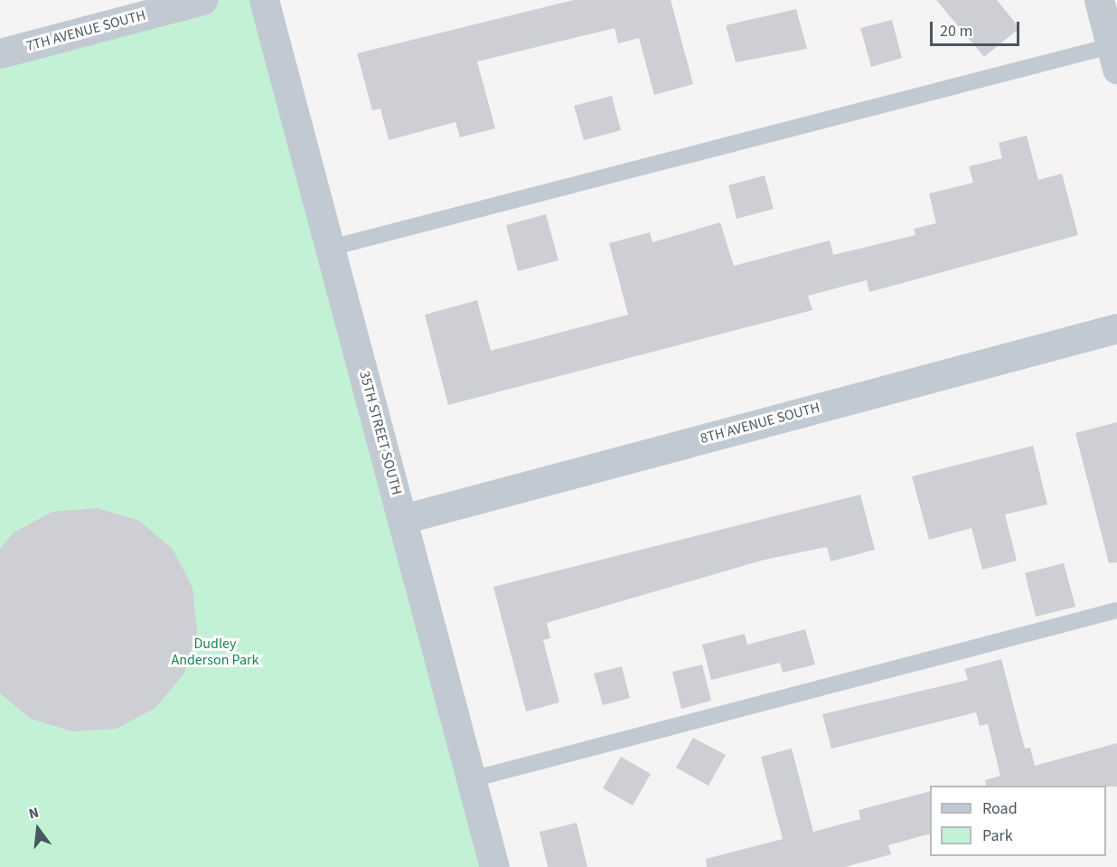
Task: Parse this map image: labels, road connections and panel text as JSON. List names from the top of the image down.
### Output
{
  "streets": {
    "street": ["7TH AVENUE SOUTH", "8TH AVENUE SOUTH", "35TH STREET SOUTH"]
  },
  "crossings": [
    ["8TH AVENUE SOUTH", "35TH STREET SOUTH"]
  ],
  "parks": ["Dudley Anderson Park"],
  "legend": ["Road", "Park"],
  "scale_bar": "20 m",
  "north": "top"
}
